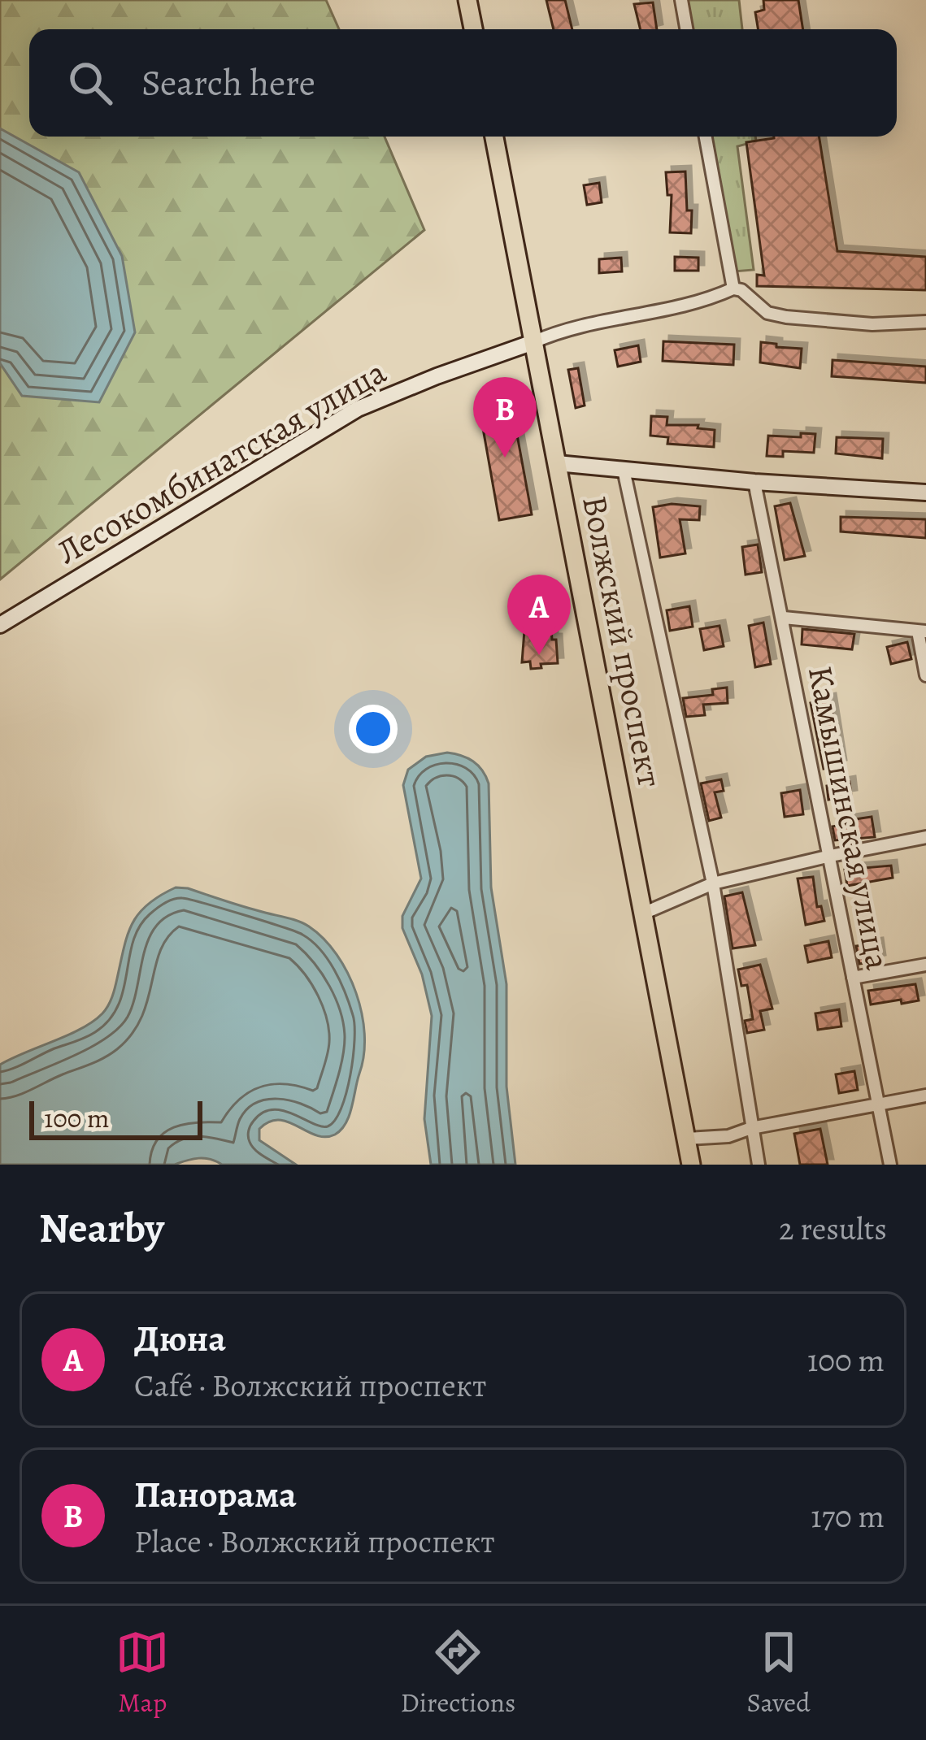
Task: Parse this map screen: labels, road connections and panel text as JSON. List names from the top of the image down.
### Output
{
  "streets": {
    "main road": ["Волжский проспект"],
    "street": ["Лесокомбинатская улица", "Камышинская улица"]
  },
  "crossings": [
    ["Лесокомбинатская улица", "Волжский проспект"]
  ],
  "scale_bar": "100 m",
  "page": {
    "search": "Search here",
    "pins": ["B", "A"],
    "scale": "100 m",
    "heading": ["Nearby", "2 results"],
    "list": [
      {
        "mark": "A",
        "name": "Дюна",
        "note": "Café · Волжский проспект",
        "value": "100 m"
      },
      {
        "mark": "B",
        "name": "Панорама",
        "note": "Place · Волжский проспект",
        "value": "170 m"
      }
    ],
    "nav": ["Map", "Directions", "Saved"]
  }
}
